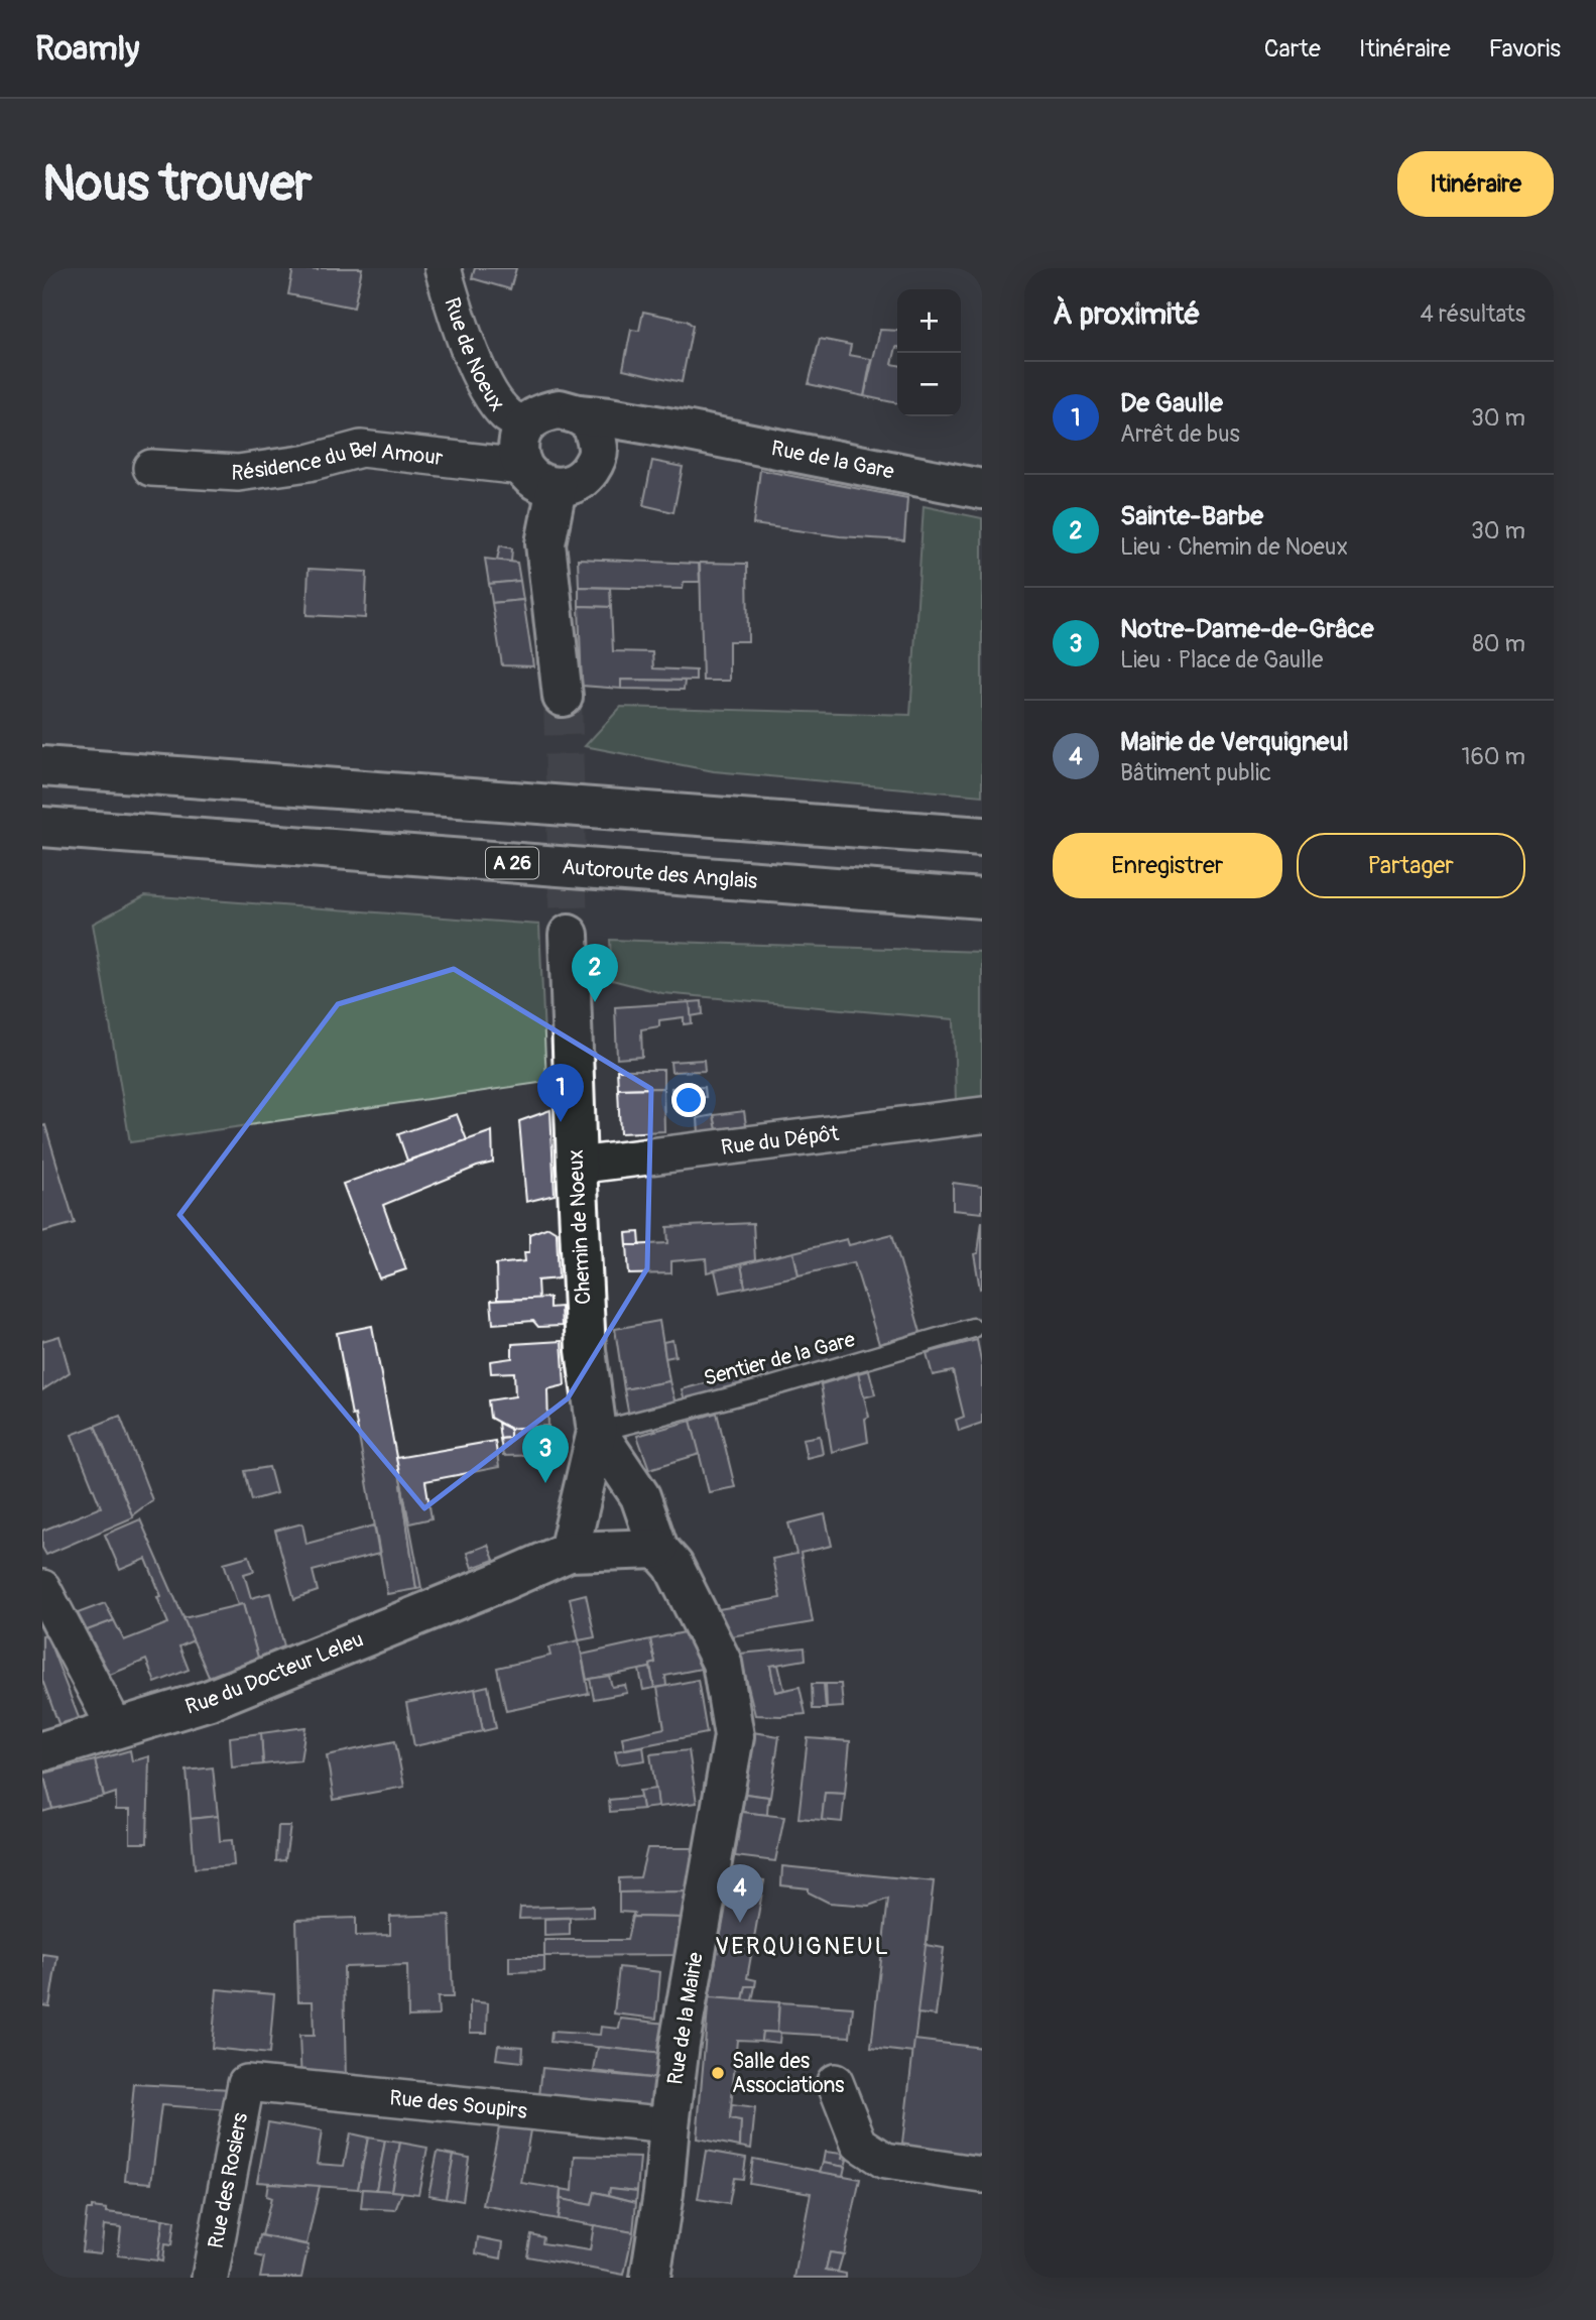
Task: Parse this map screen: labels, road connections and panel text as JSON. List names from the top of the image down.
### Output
{
  "streets": {
    "main road": [
      "Rue de la Gare",
      "A 26",
      "Autoroute des Anglais",
      "Chemin de Noeux",
      "Rue du Docteur Leleu",
      "Rue de la Mairie"
    ],
    "street": [
      "Rue de Noeux",
      "Résidence du Bel Amour",
      "Rue du Dépôt",
      "Rue des Soupirs",
      "Rue des Rosiers"
    ],
    "lane": ["Sentier de la Gare"]
  },
  "crossings": [
    ["Rue de Noeux", "Rue de la Gare"],
    ["Rue de Noeux", "Résidence du Bel Amour"],
    ["Rue de la Gare", "Résidence du Bel Amour"],
    ["Rue du Dépôt", "Chemin de Noeux"],
    ["Chemin de Noeux", "Sentier de la Gare"],
    ["Chemin de Noeux", "Rue de la Mairie"],
    ["Sentier de la Gare", "Rue de la Mairie"],
    ["Rue de la Mairie", "Rue des Soupirs"],
    ["Rue des Soupirs", "Rue des Rosiers"]
  ],
  "districts": ["VERQUIGNEUL"],
  "places": ["Salle des Associations"],
  "page": {
    "header": "Roamly",
    "nav": ["Carte", "Itinéraire", "Favoris"],
    "buttons": [
      "Itinéraire",
      ["Enregistrer", "Partager"]
    ],
    "title": "Nous trouver",
    "heading": ["À proximité", "4 résultats"],
    "map_buttons": ["+", "−"],
    "list": [
      {
        "mark": "1",
        "name": "De Gaulle",
        "note": "Arrêt de bus",
        "value": "30 m"
      },
      {
        "mark": "2",
        "name": "Sainte-Barbe",
        "note": "Lieu · Chemin de Noeux",
        "value": "30 m"
      },
      {
        "mark": "3",
        "name": "Notre-Dame-de-Grâce",
        "note": "Lieu · Place de Gaulle",
        "value": "80 m"
      },
      {
        "mark": "4",
        "name": "Mairie de Verquigneul",
        "note": "Bâtiment public",
        "value": "160 m"
      }
    ],
    "pins": [
      "2",
      "1",
      "3",
      "4"
    ]
  }
}
